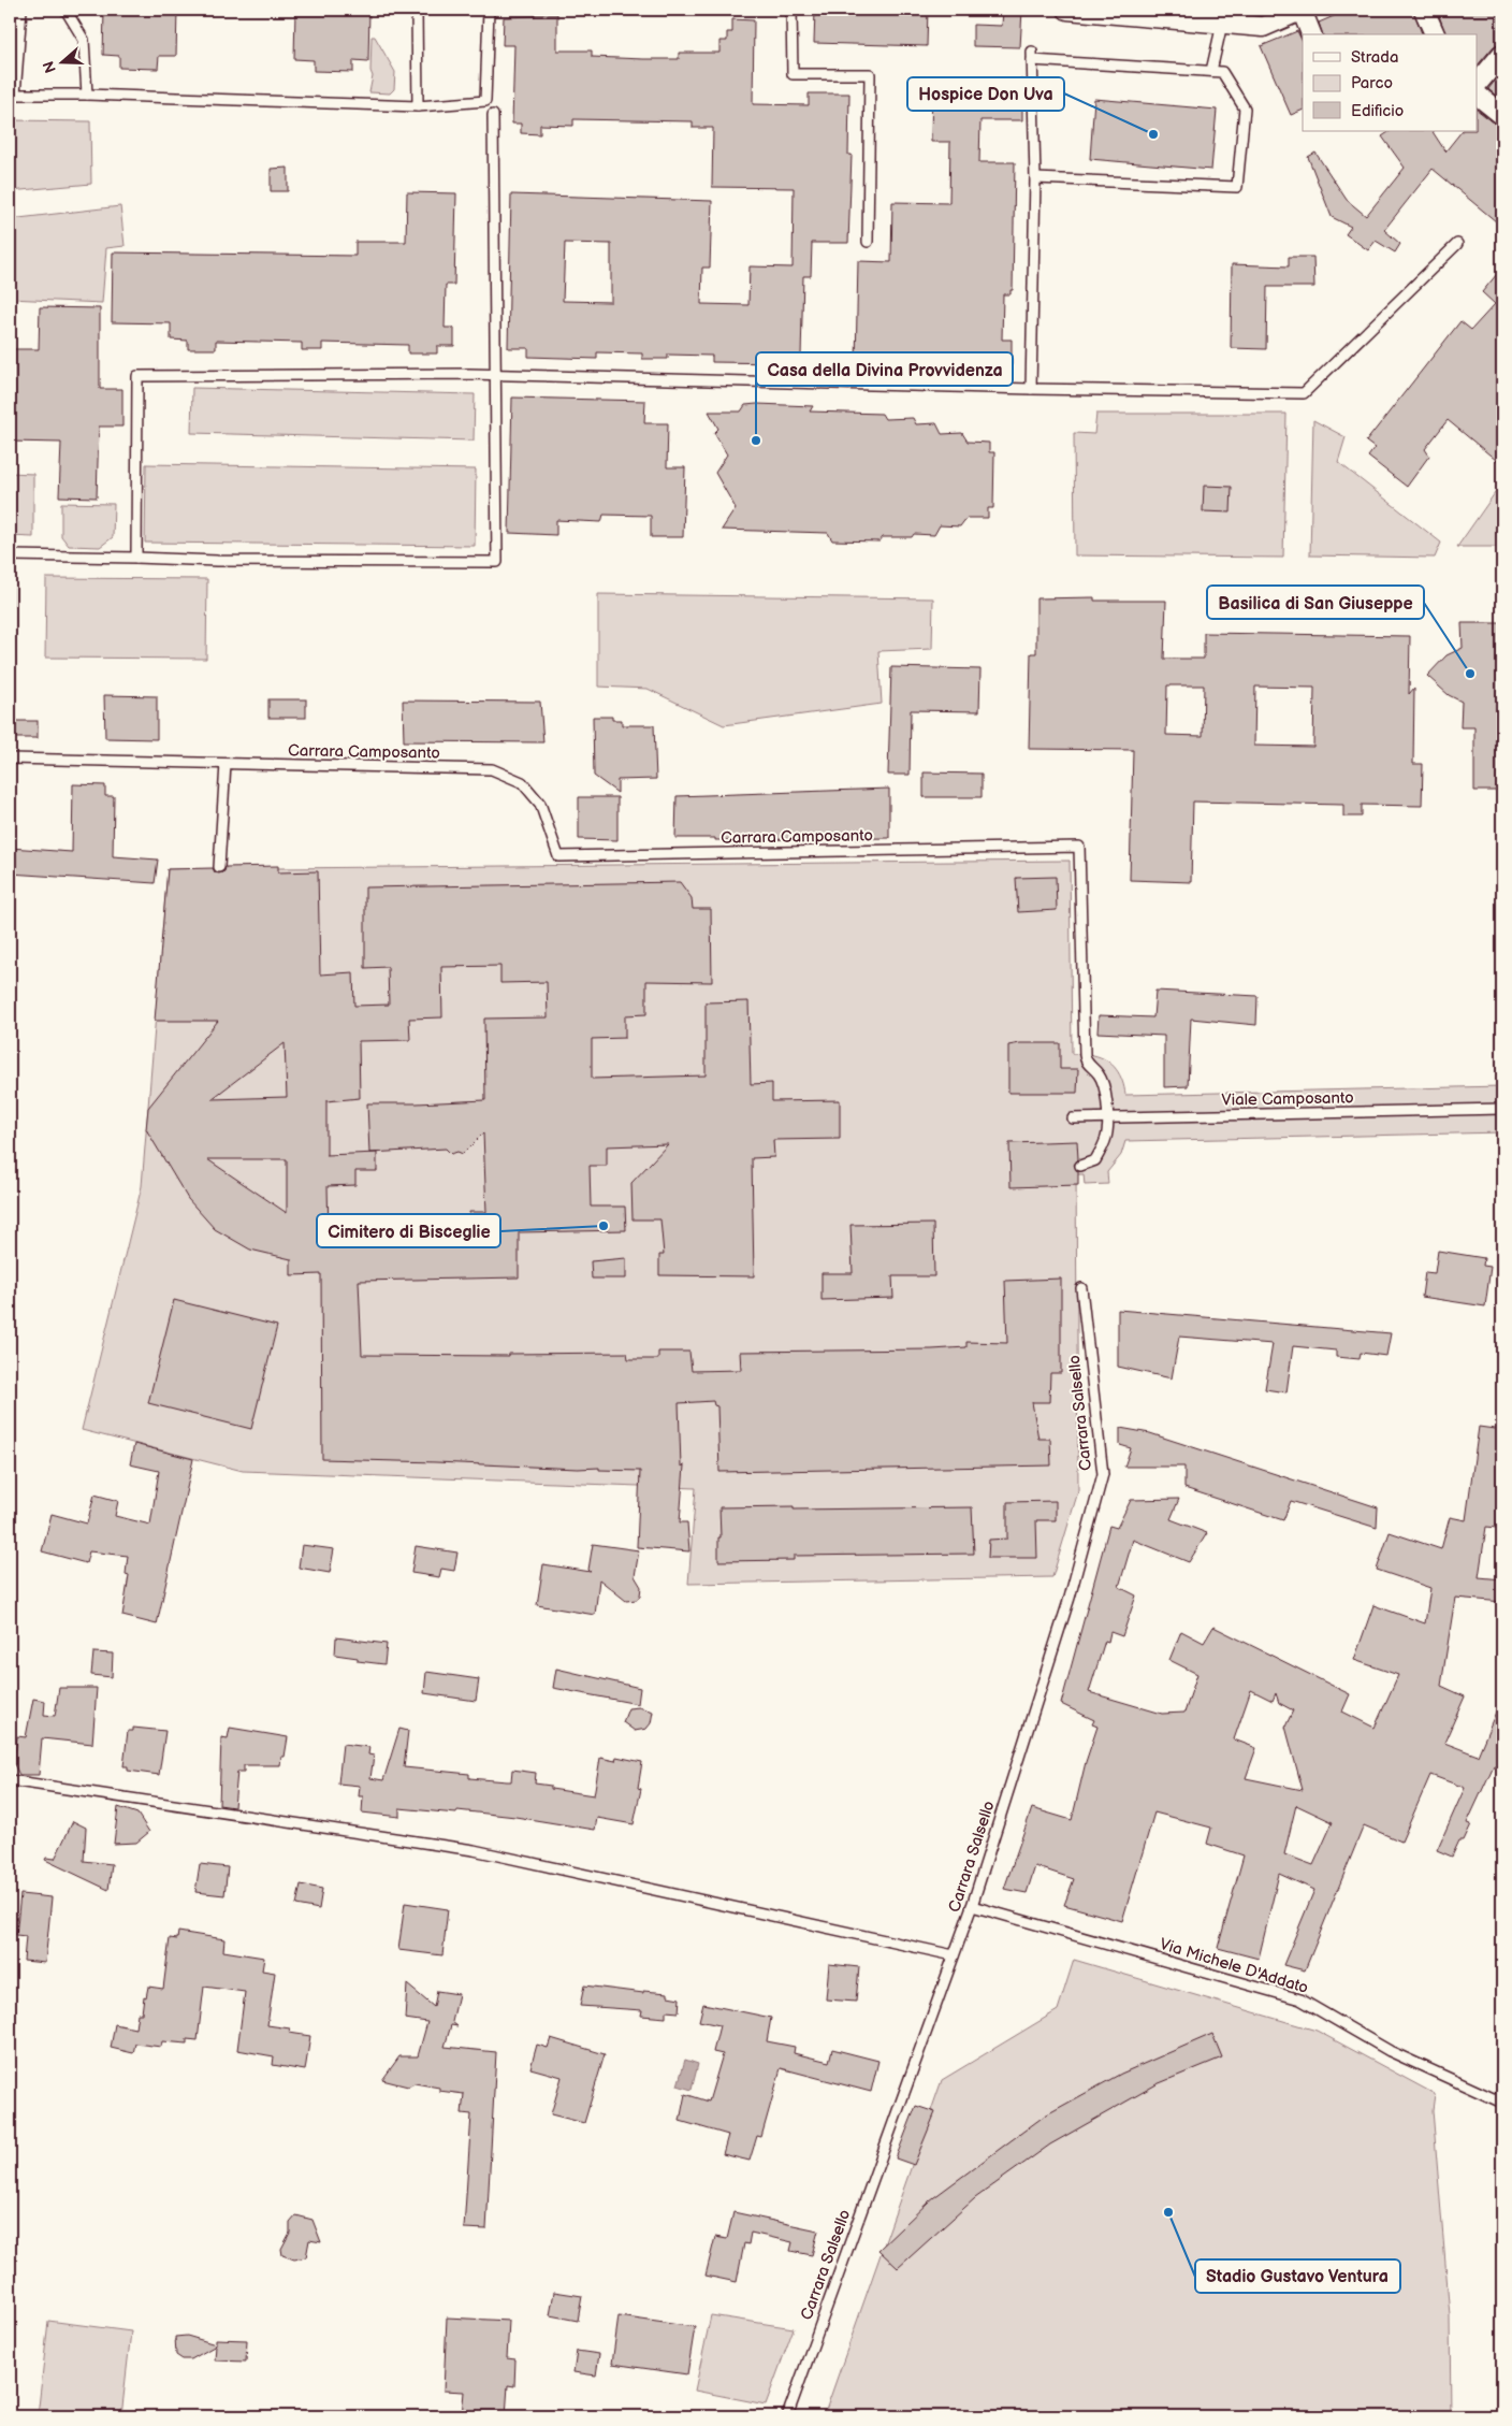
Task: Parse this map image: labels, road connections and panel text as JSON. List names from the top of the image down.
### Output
{
  "streets": {
    "lane": [
      "Carrara Camposanto",
      "Viale Camposanto",
      "Carrara Salsello",
      "Via Michele D'Addato"
    ]
  },
  "crossings": [
    ["Carrara Camposanto", "Viale Camposanto"],
    ["Carrara Salsello", "Via Michele D'Addato"]
  ],
  "places": [
    "Hospice Don Uva",
    "Casa della Divina Provvidenza",
    "Basilica di San Giuseppe",
    "Cimitero di Bisceglie",
    "Stadio Gustavo Ventura"
  ],
  "legend": ["Strada", "Parco", "Edificio"],
  "north": "left"
}
